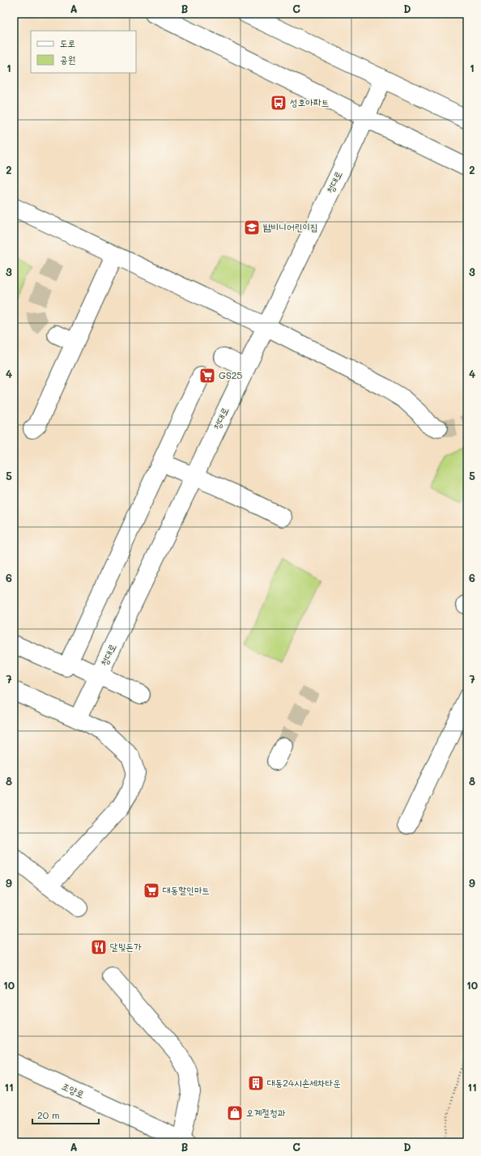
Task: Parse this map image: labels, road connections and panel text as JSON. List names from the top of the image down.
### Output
{
  "streets": {
    "street": ["청대로", "조양로"]
  },
  "places": {
    "bus stop": ["성호아파트"],
    "school or university": ["밤비니어린이집"],
    "supermarket": ["GS25", "대동할인마트"],
    "restaurant": ["달빛돈가"],
    "building": ["대동24시손세차타운"],
    "shop": ["오계절청과"]
  },
  "legend": ["도로", "공원"],
  "scale_bar": "20 m",
  "grid": {
    "columns": [
      "A",
      "B",
      "C",
      "D"
    ],
    "rows": [
      "1",
      "2",
      "3",
      "4",
      "5",
      "6",
      "7",
      "8",
      "9",
      "10",
      "11"
    ]
  }
}
